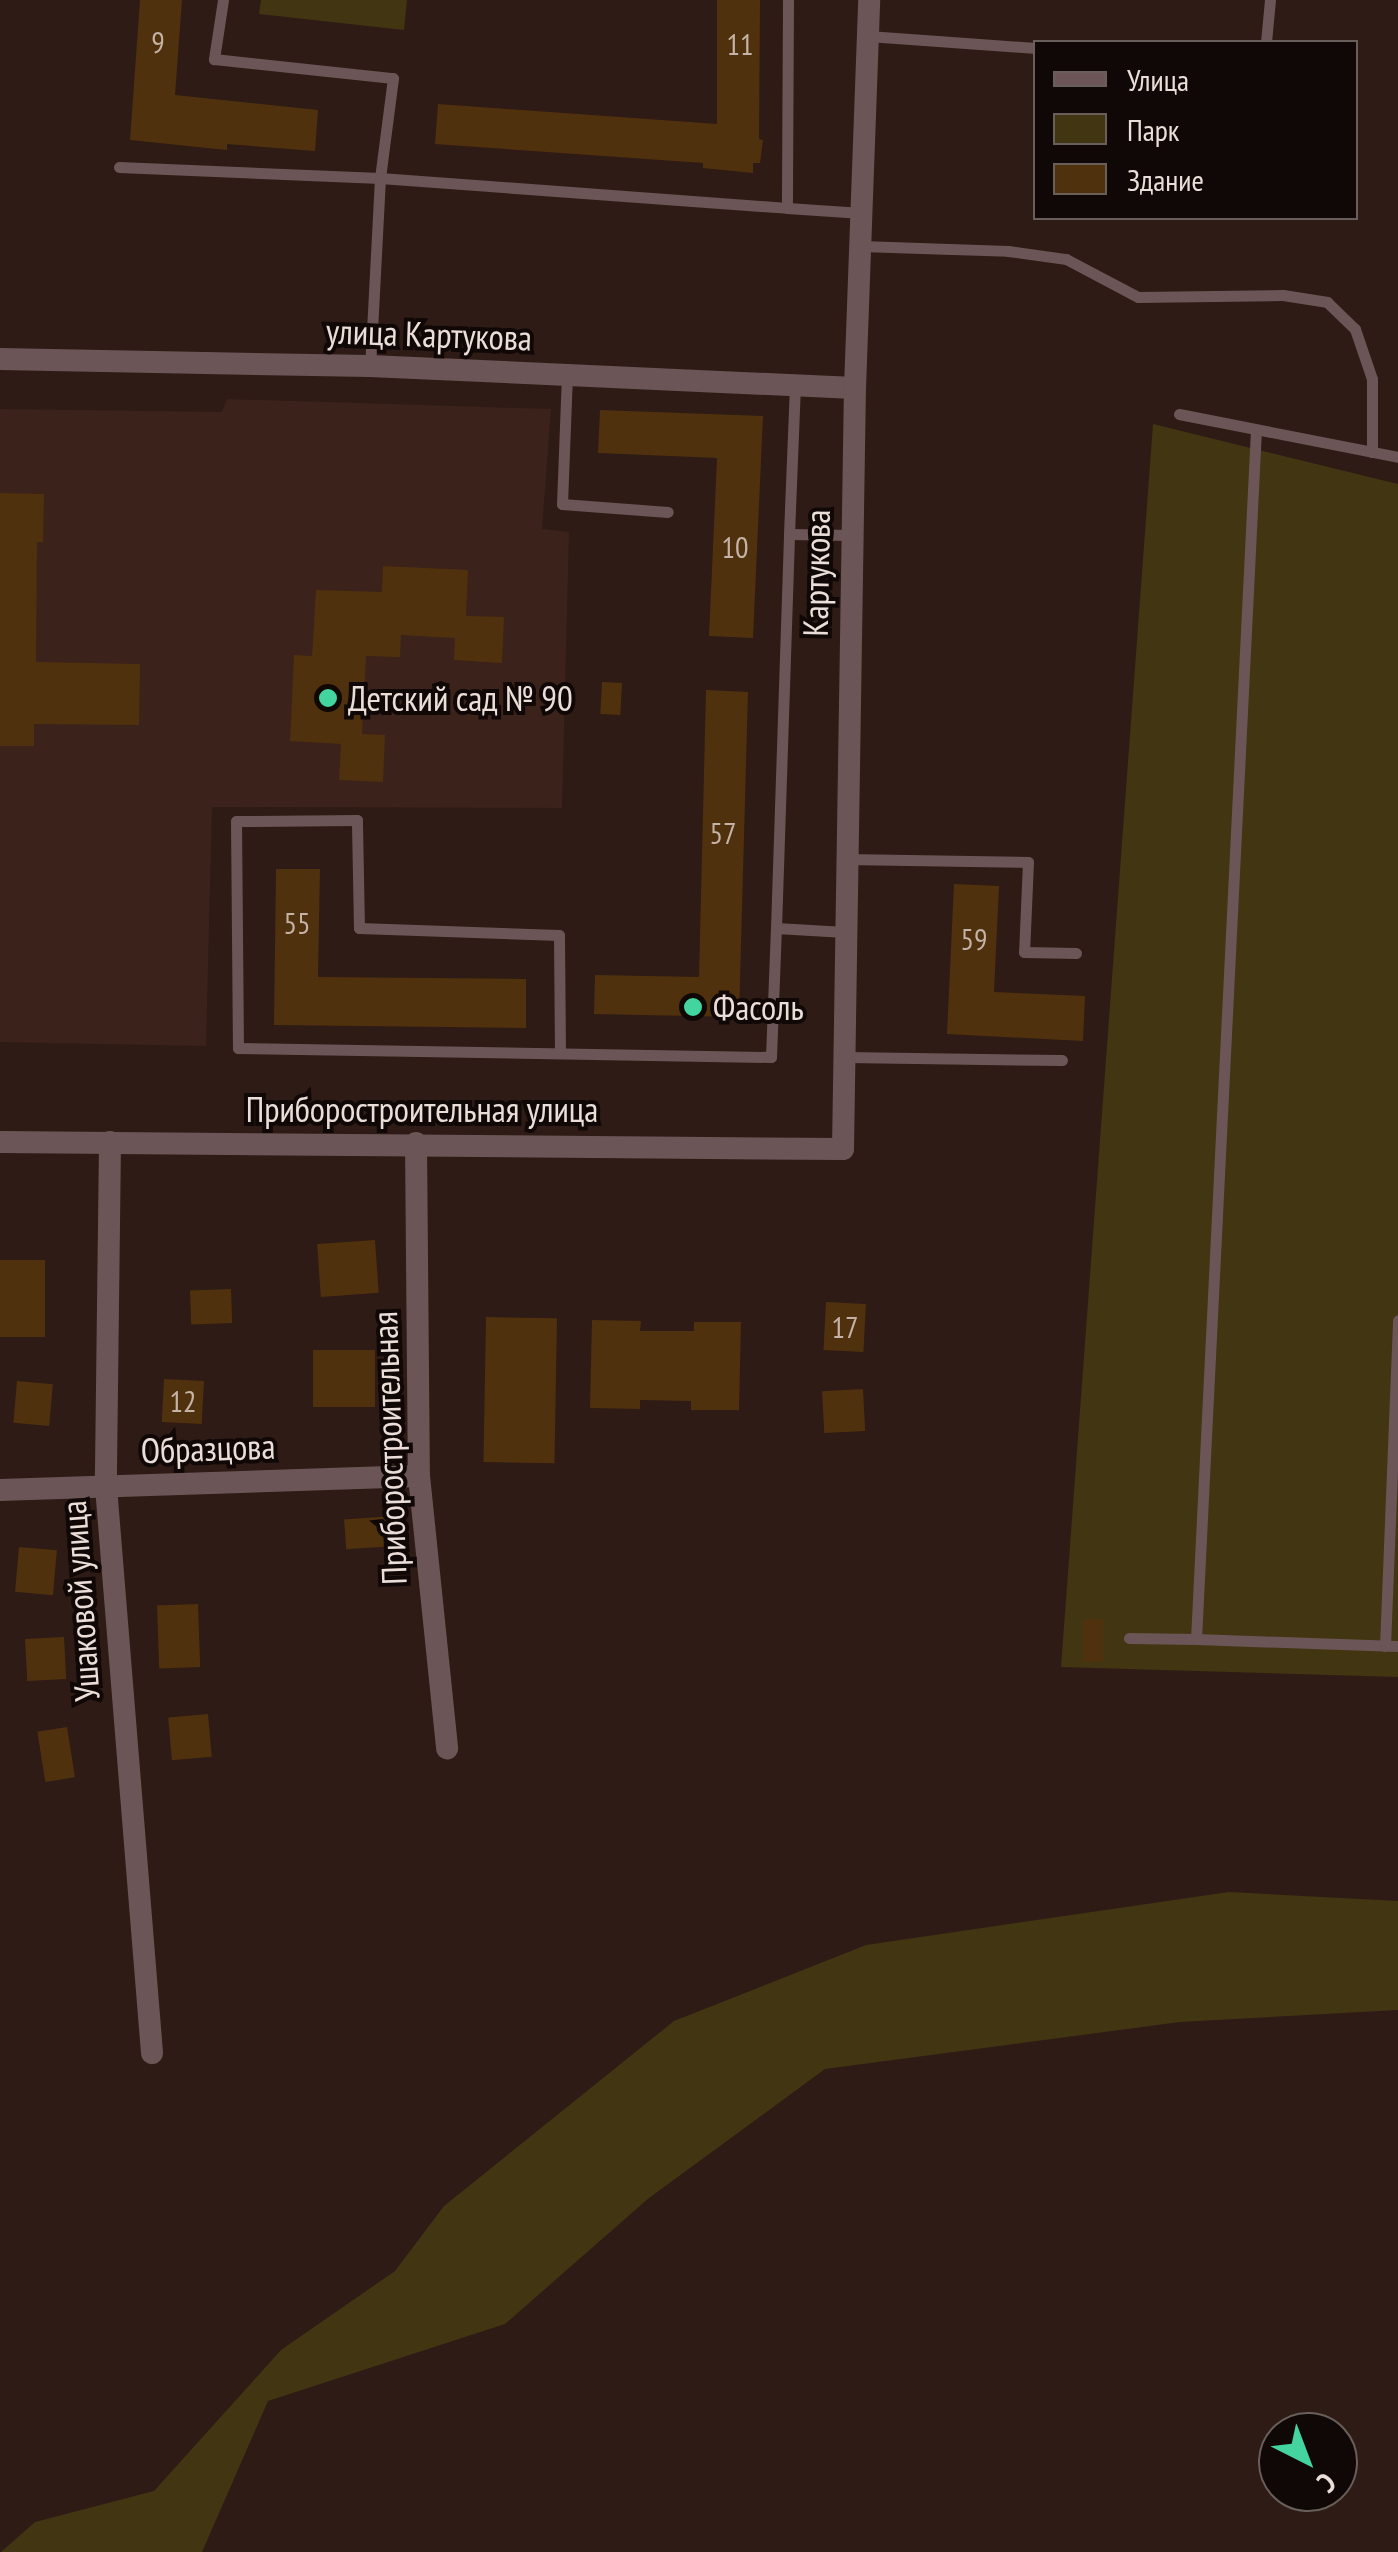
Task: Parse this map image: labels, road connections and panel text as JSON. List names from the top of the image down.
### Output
{
  "streets": {
    "street": [
      "улица Картукова",
      "Картукова",
      "Приборостроительная улица",
      "Образцова",
      "Приборостроительная",
      "Ушаковой улица"
    ]
  },
  "crossings": [
    ["улица Картукова", "Картукова"],
    ["Картукова", "Приборостроительная улица"],
    ["Приборостроительная улица", "Приборостроительная"],
    ["Приборостроительная улица", "Ушаковой улица"],
    ["Образцова", "Приборостроительная"],
    ["Образцова", "Ушаковой улица"]
  ],
  "places": ["Детский сад № 90", "Фасоль"],
  "house_numbers": [
    "9",
    "11",
    "10",
    "57",
    "55",
    "59",
    "17",
    "12"
  ],
  "legend": ["Улица", "Парк", "Здание"],
  "north": "bottom right"
}
